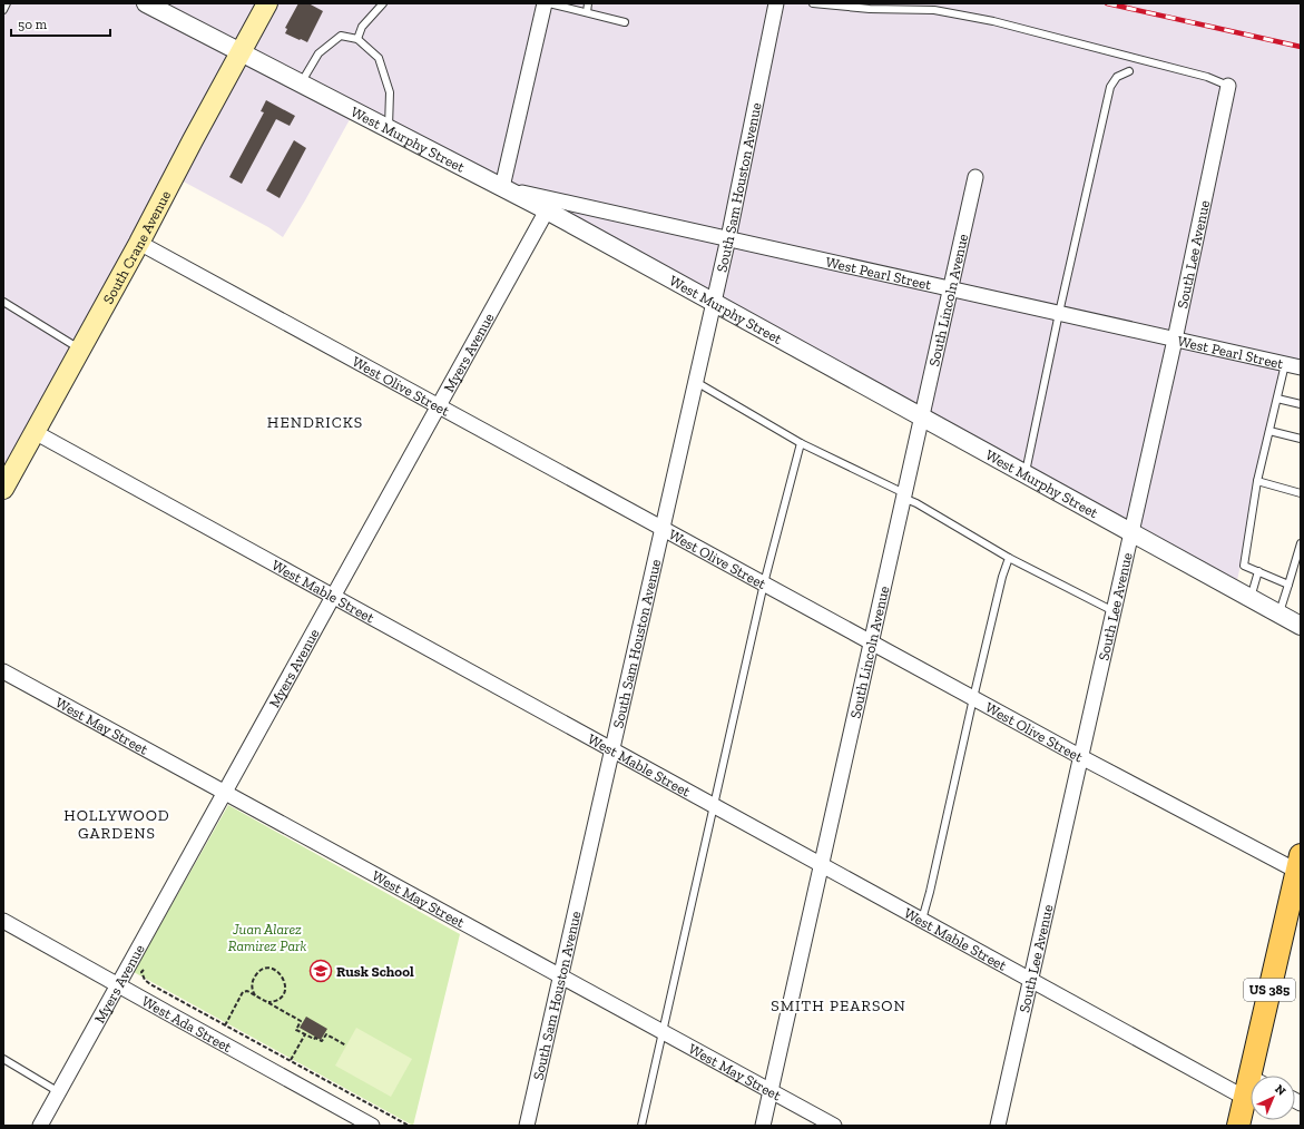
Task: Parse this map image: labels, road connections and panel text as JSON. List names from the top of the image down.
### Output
{
  "streets": {
    "main road": ["South Crane Avenue", "US 385"],
    "street": [
      "West Murphy Street",
      "South Sam Houston Avenue",
      "South Lee Avenue",
      "West Pearl Street",
      "South Lincoln Avenue",
      "Myers Avenue",
      "West Olive Street",
      "West Mable Street",
      "West May Street",
      "West Ada Street"
    ]
  },
  "crossings": [
    ["West Murphy Street", "South Sam Houston Avenue"],
    ["West Murphy Street", "South Crane Avenue"],
    ["West Murphy Street", "South Lee Avenue"],
    ["West Murphy Street", "West Pearl Street"],
    ["West Murphy Street", "South Lincoln Avenue"],
    ["West Murphy Street", "Myers Avenue"],
    ["South Sam Houston Avenue", "West Pearl Street"],
    ["South Sam Houston Avenue", "West Olive Street"],
    ["South Sam Houston Avenue", "West Mable Street"],
    ["South Sam Houston Avenue", "West May Street"],
    ["South Crane Avenue", "West Olive Street"],
    ["South Crane Avenue", "West Mable Street"],
    ["South Lee Avenue", "West Pearl Street"],
    ["South Lee Avenue", "West Olive Street"],
    ["South Lee Avenue", "West Mable Street"],
    ["West Pearl Street", "South Lincoln Avenue"],
    ["South Lincoln Avenue", "West Olive Street"],
    ["South Lincoln Avenue", "West Mable Street"],
    ["South Lincoln Avenue", "West May Street"],
    ["Myers Avenue", "West Olive Street"],
    ["Myers Avenue", "West Mable Street"],
    ["Myers Avenue", "West May Street"],
    ["Myers Avenue", "West Ada Street"],
    ["West Olive Street", "US 385"]
  ],
  "districts": ["HENDRICKS", "HOLLYWOOD GARDENS", "SMITH PEARSON"],
  "parks": ["Juan Alarez Ramirez Park"],
  "places": {
    "school or university": ["Rusk School"]
  },
  "scale_bar": "50 m",
  "north": "top right"
}
